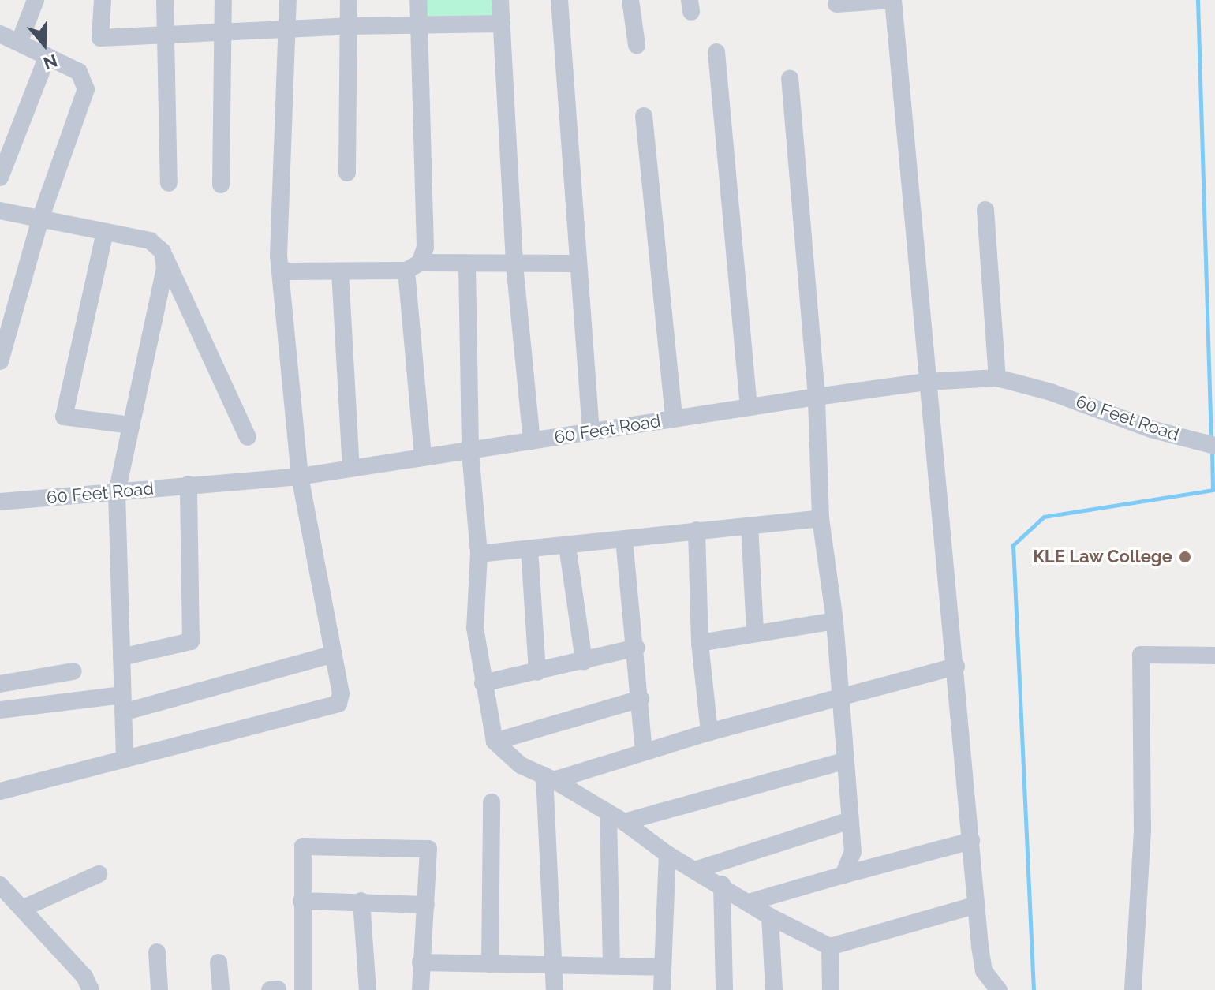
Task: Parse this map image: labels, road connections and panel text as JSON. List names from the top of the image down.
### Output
{
  "streets": {
    "street": ["60 Feet Road"]
  },
  "places": ["KLE Law College"],
  "north": "bottom"
}
